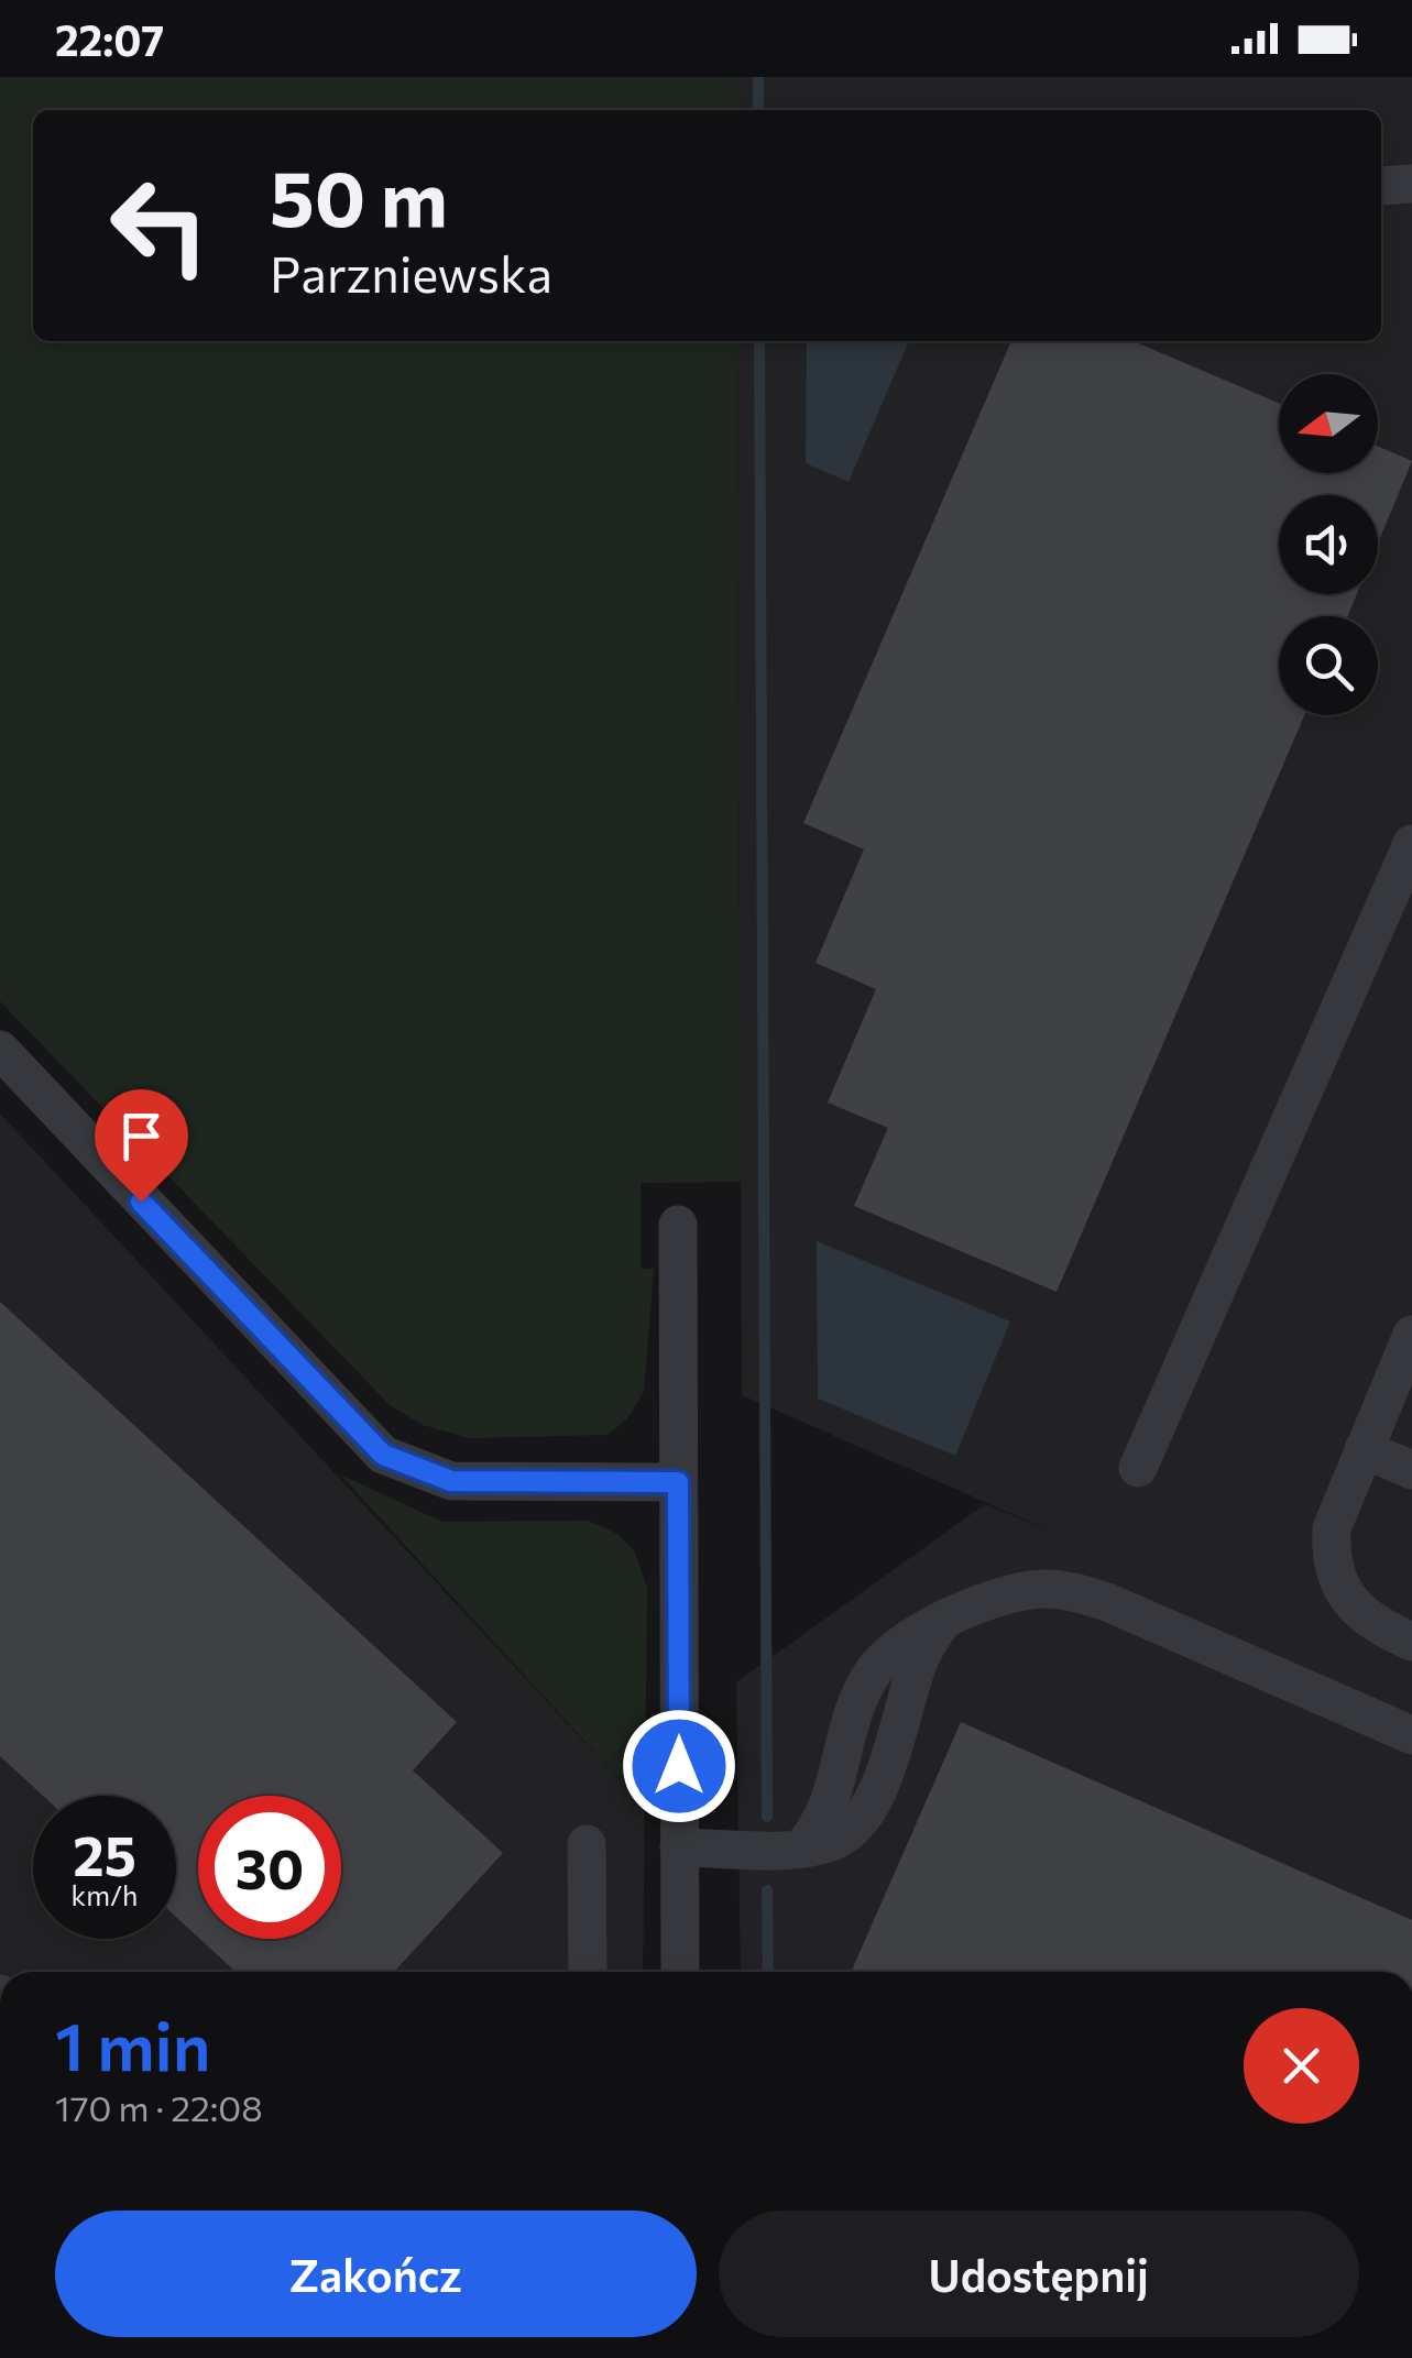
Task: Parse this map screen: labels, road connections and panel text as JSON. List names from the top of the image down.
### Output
{
  "north": "left",
  "page": {
    "status": "22:07",
    "turn": ["50 m", "Parzniewska"],
    "speed": "25 km/h",
    "limit": "30",
    "heading": ["1 min", "170 m · 22:08"],
    "buttons": ["Zakończ", "Udostępnij"]
  }
}
